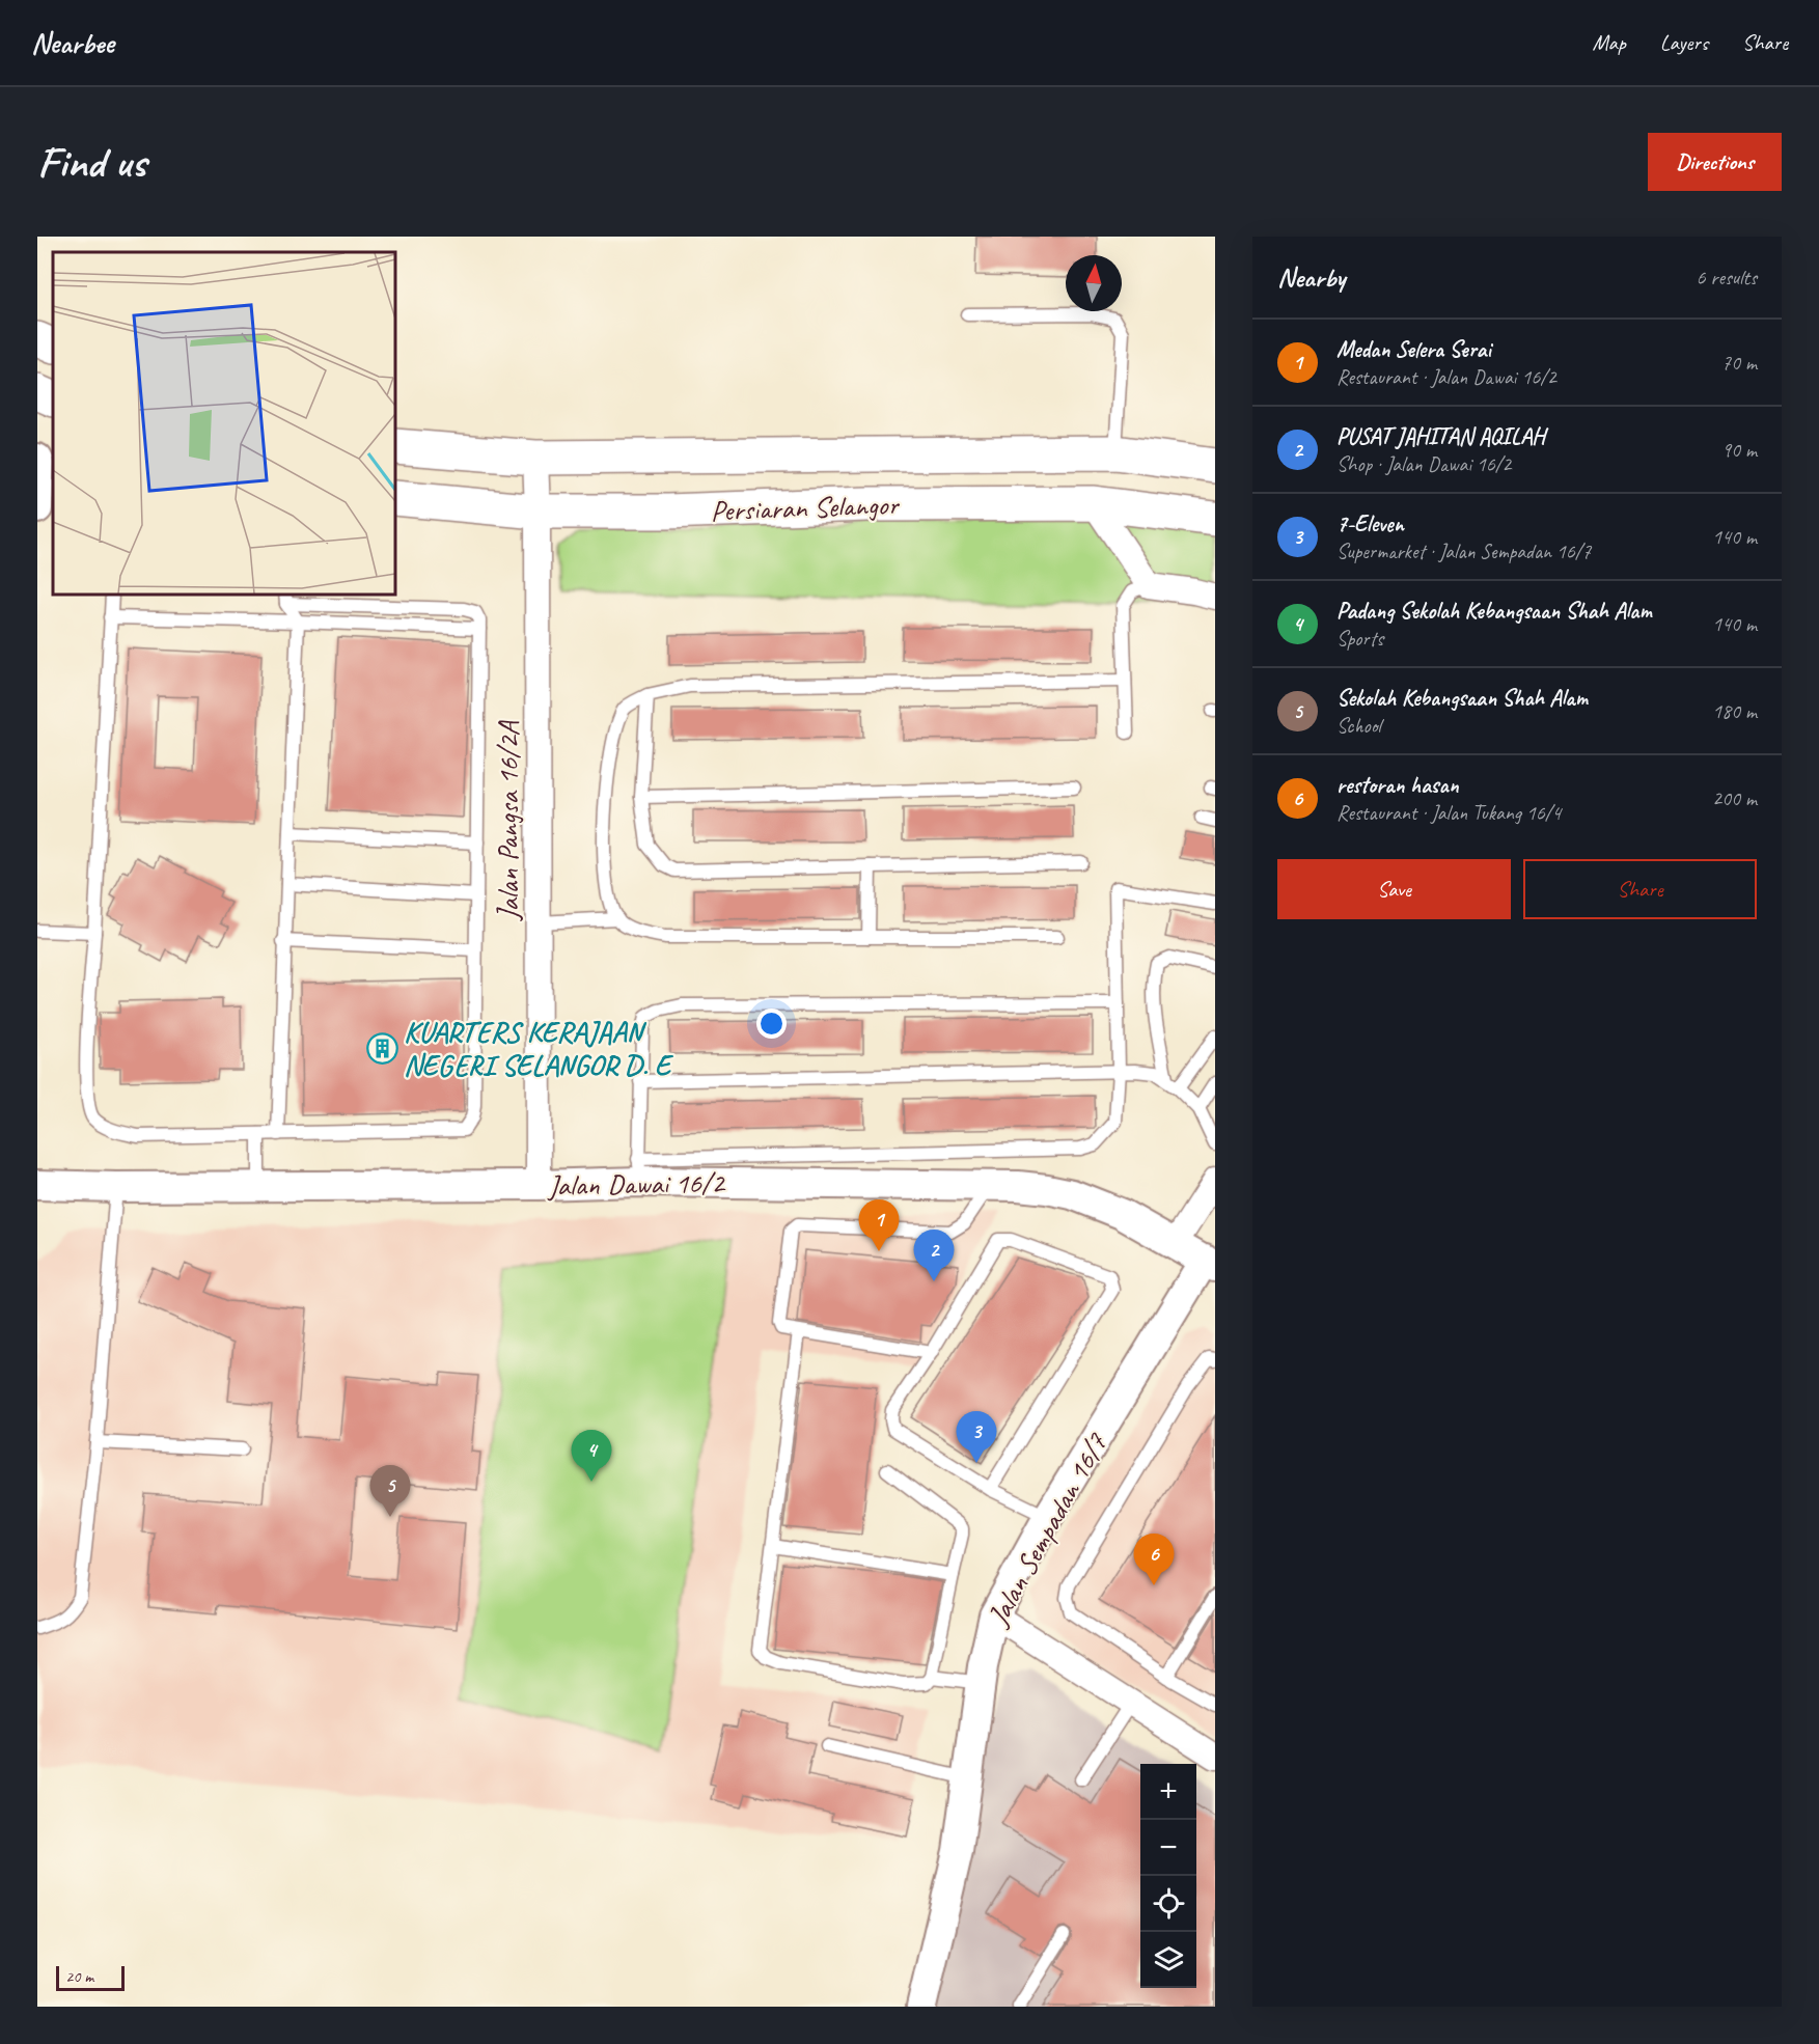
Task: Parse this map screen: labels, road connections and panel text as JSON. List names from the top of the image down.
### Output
{
  "streets": {
    "main road": ["Persiaran Selangor"],
    "street": ["Jalan Pangsa 16/2A", "Jalan Dawai 16/2", "Jalan Sempadan 16/7"]
  },
  "crossings": [
    ["Persiaran Selangor", "Jalan Pangsa 16/2A"],
    ["Jalan Pangsa 16/2A", "Jalan Dawai 16/2"],
    ["Jalan Dawai 16/2", "Jalan Sempadan 16/7"]
  ],
  "places": {
    "building": ["KUARTERS KERAJAAN NEGERI SELANGOR D. E"]
  },
  "scale_bar": "20 m",
  "north": "top",
  "page": {
    "header": "Nearbee",
    "nav": ["Map", "Layers", "Share"],
    "buttons": [
      "Directions",
      ["Save", "Share"]
    ],
    "title": "Find us",
    "heading": ["Nearby", "6 results"],
    "list": [
      {
        "mark": "1",
        "name": "Medan Selera Serai",
        "note": "Restaurant · Jalan Dawai 16/2",
        "value": "70 m"
      },
      {
        "mark": "2",
        "name": "PUSAT JAHITAN AQILAH",
        "note": "Shop · Jalan Dawai 16/2",
        "value": "90 m"
      },
      {
        "mark": "3",
        "name": "7-Eleven",
        "note": "Supermarket · Jalan Sempadan 16/7",
        "value": "140 m"
      },
      {
        "mark": "4",
        "name": "Padang Sekolah Kebangsaan Shah Alam",
        "note": "Sports",
        "value": "140 m"
      },
      {
        "mark": "5",
        "name": "Sekolah Kebangsaan Shah Alam",
        "note": "School",
        "value": "180 m"
      },
      {
        "mark": "6",
        "name": "restoran hasan",
        "note": "Restaurant · Jalan Tukang 16/4",
        "value": "200 m"
      }
    ],
    "pins": [
      "1",
      "2",
      "3",
      "4",
      "5",
      "6"
    ],
    "map_buttons": ["+", "−"],
    "scale": "20 m"
  }
}
